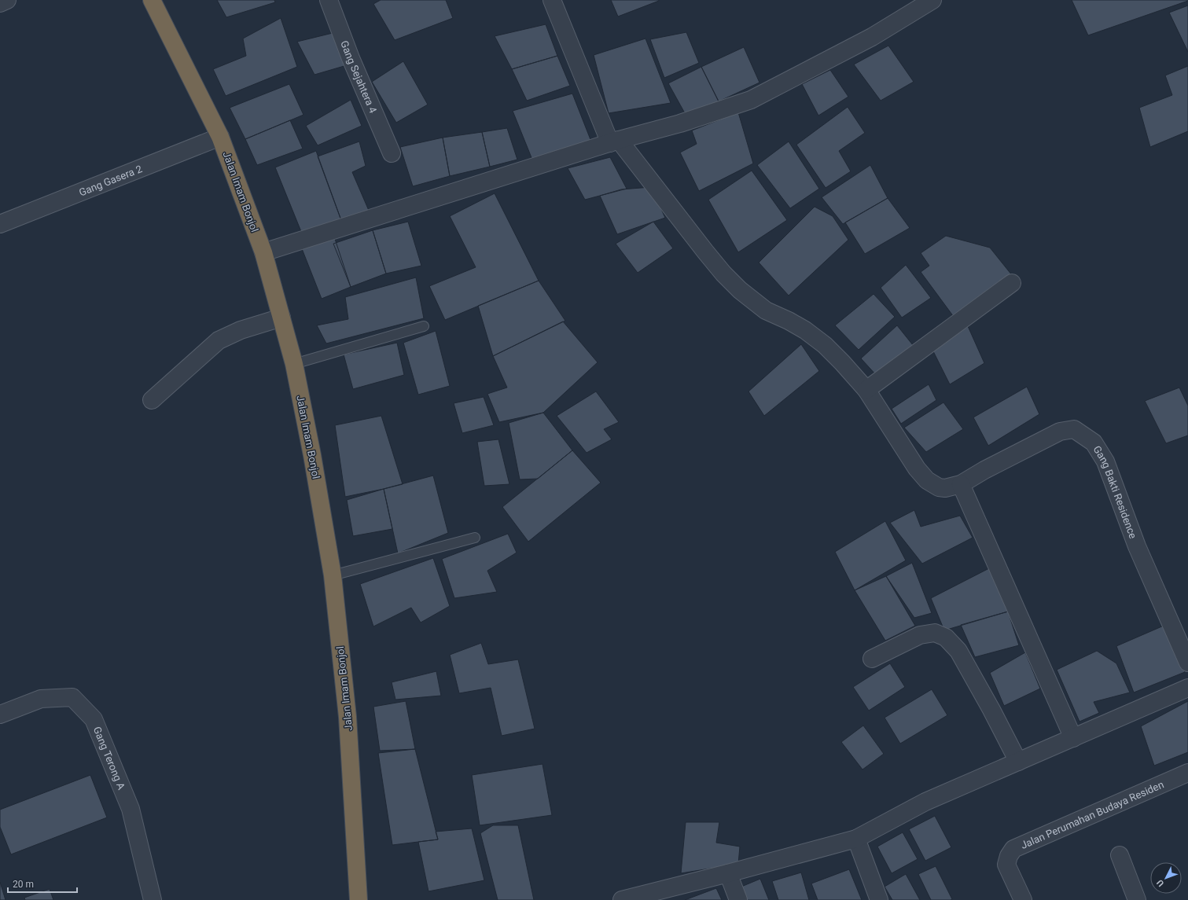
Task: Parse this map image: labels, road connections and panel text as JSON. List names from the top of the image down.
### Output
{
  "streets": {
    "highway": ["Jalan Imam Bonjol"],
    "street": [
      "Gang Sejahtera 4",
      "Gang Gasera 2",
      "Gang Bakti Residence",
      "Gang Terong A",
      "Jalan Perumahan Budaya Residen"
    ]
  },
  "crossings": [
    ["Gang Gasera 2", "Jalan Imam Bonjol"]
  ],
  "scale_bar": "20 m",
  "north": "bottom left"
}
